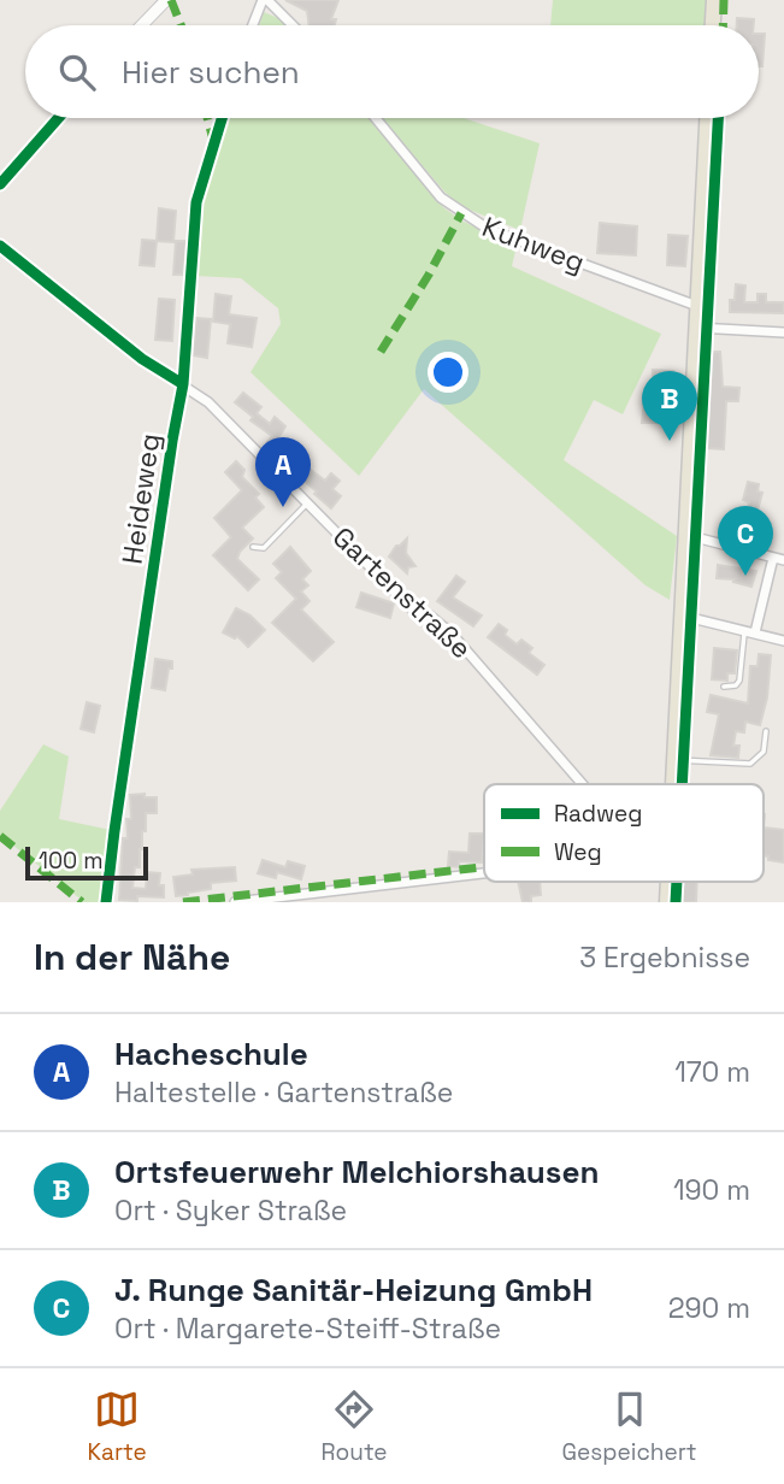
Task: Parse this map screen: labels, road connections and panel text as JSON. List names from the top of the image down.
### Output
{
  "streets": {
    "street": ["Kuhweg", "Heideweg", "Gartenstraße"]
  },
  "crossings": [
    ["Heideweg", "Gartenstraße"]
  ],
  "legend": ["Radweg", "Weg"],
  "scale_bar": "100 m",
  "page": {
    "search": "Hier suchen",
    "pins": ["B", "A", "C"],
    "scale": "100 m",
    "heading": ["In der Nähe", "3 Ergebnisse"],
    "list": [
      {
        "mark": "A",
        "name": "Hacheschule",
        "note": "Haltestelle · Gartenstraße",
        "value": "170 m"
      },
      {
        "mark": "B",
        "name": "Ortsfeuerwehr Melchiorshausen",
        "note": "Ort · Syker Straße",
        "value": "190 m"
      },
      {
        "mark": "C",
        "name": "J. Runge Sanitär-Heizung GmbH",
        "note": "Ort · Margarete-Steiff-Straße",
        "value": "290 m"
      }
    ],
    "nav": ["Karte", "Route", "Gespeichert"]
  }
}
